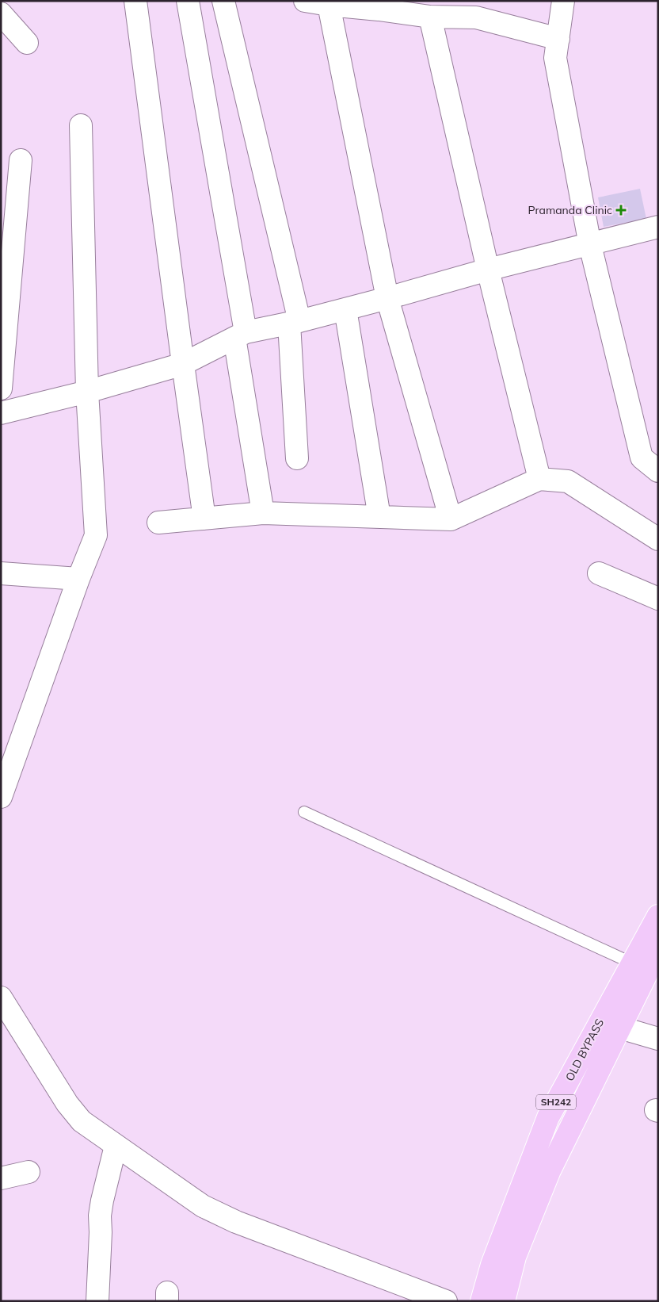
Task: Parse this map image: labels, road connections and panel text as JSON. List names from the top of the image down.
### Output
{
  "streets": {
    "main road": ["OLD BYPASS", "SH242"]
  },
  "places": {
    "health": ["Pramanda Clinic"]
  }
}
